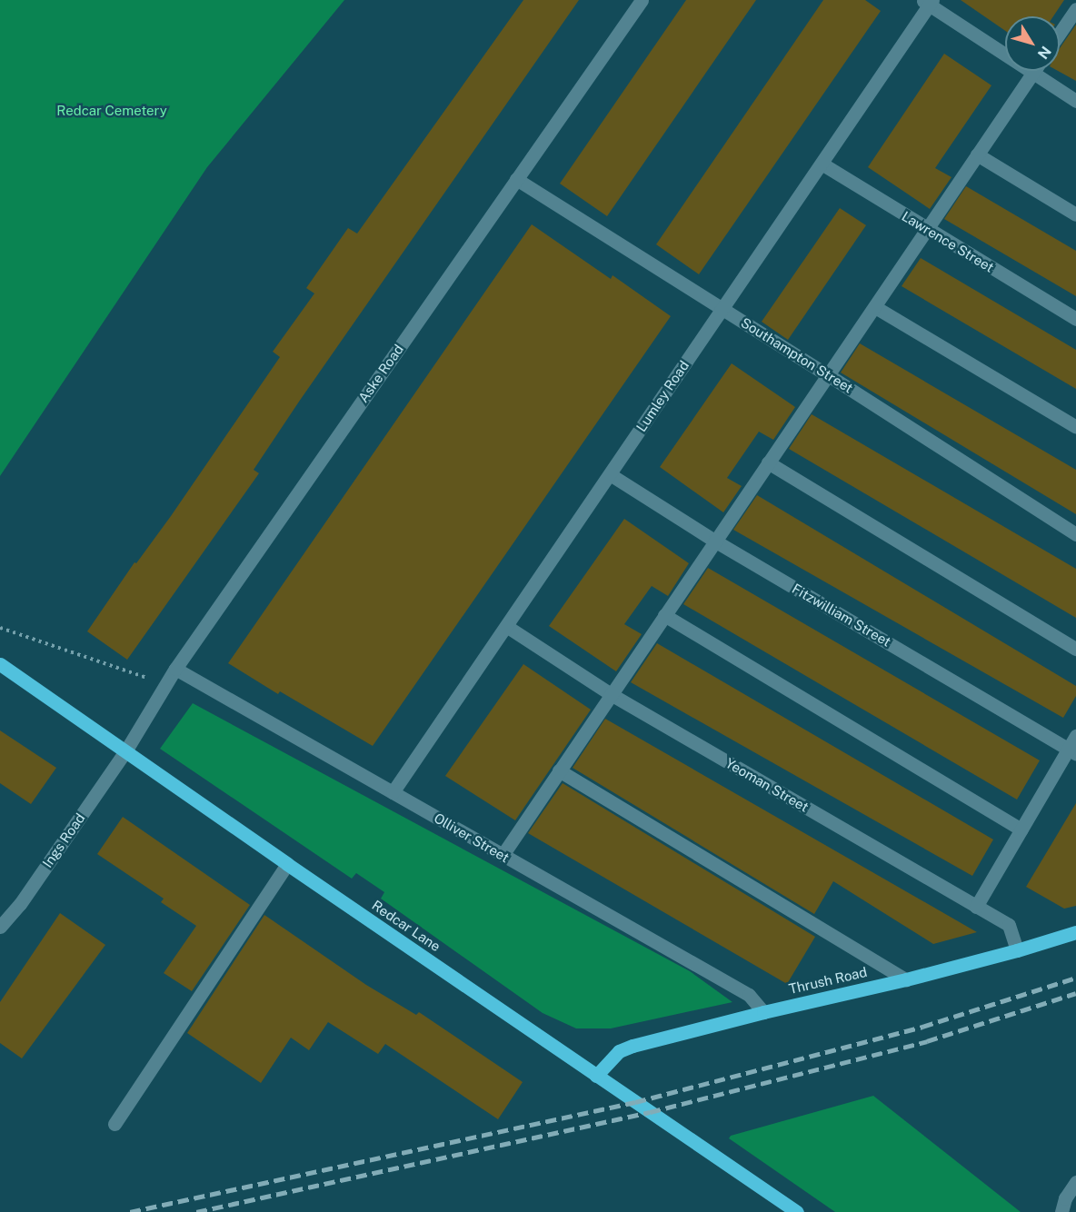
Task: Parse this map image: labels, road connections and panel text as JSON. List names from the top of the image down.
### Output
{
  "streets": {
    "main road": ["Redcar Lane", "Thrush Road"],
    "street": [
      "Lawrence Street",
      "Southampton Street",
      "Aske Road",
      "Lumley Road",
      "Fitzwilliam Street",
      "Yeoman Street",
      "Olliver Street",
      "Ings Road"
    ]
  },
  "crossings": [
    ["Lawrence Street", "Lumley Road"],
    ["Southampton Street", "Aske Road"],
    ["Southampton Street", "Lumley Road"],
    ["Aske Road", "Olliver Street"],
    ["Aske Road", "Ings Road"],
    ["Aske Road", "Redcar Lane"],
    ["Lumley Road", "Fitzwilliam Street"],
    ["Lumley Road", "Yeoman Street"],
    ["Lumley Road", "Olliver Street"],
    ["Yeoman Street", "Thrush Road"],
    ["Olliver Street", "Thrush Road"],
    ["Ings Road", "Redcar Lane"],
    ["Redcar Lane", "Thrush Road"]
  ],
  "parks": ["Redcar Cemetery"],
  "north": "bottom right"
}
